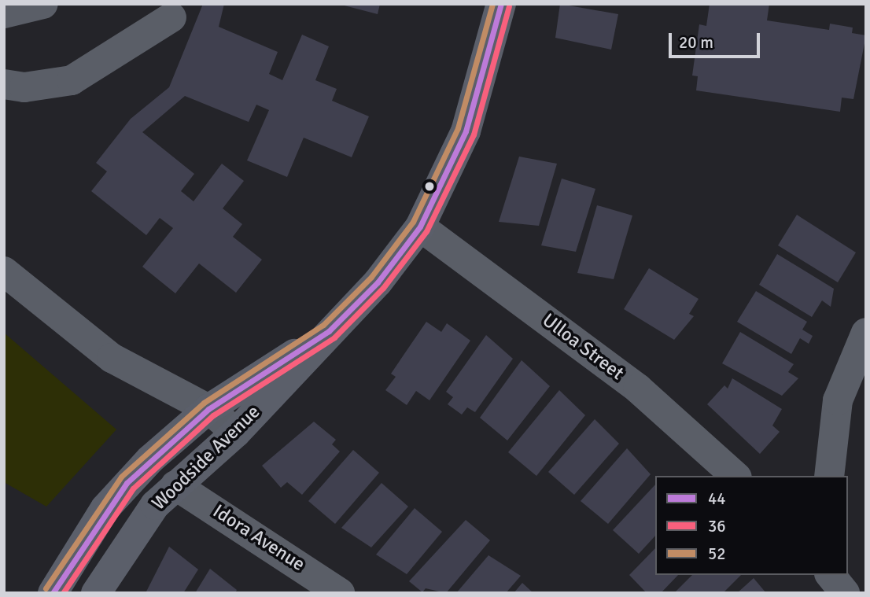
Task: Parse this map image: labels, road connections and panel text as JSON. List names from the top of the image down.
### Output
{
  "streets": {
    "main road": ["Woodside Avenue"],
    "street": ["Ulloa Street", "Idora Avenue"]
  },
  "crossings": [
    ["Ulloa Street", "Woodside Avenue"],
    ["Woodside Avenue", "Idora Avenue"]
  ],
  "lines": ["transit line 44", "transit line 52", "transit line 36"],
  "legend": ["44", "36", "52"],
  "scale_bar": "20 m"
}
